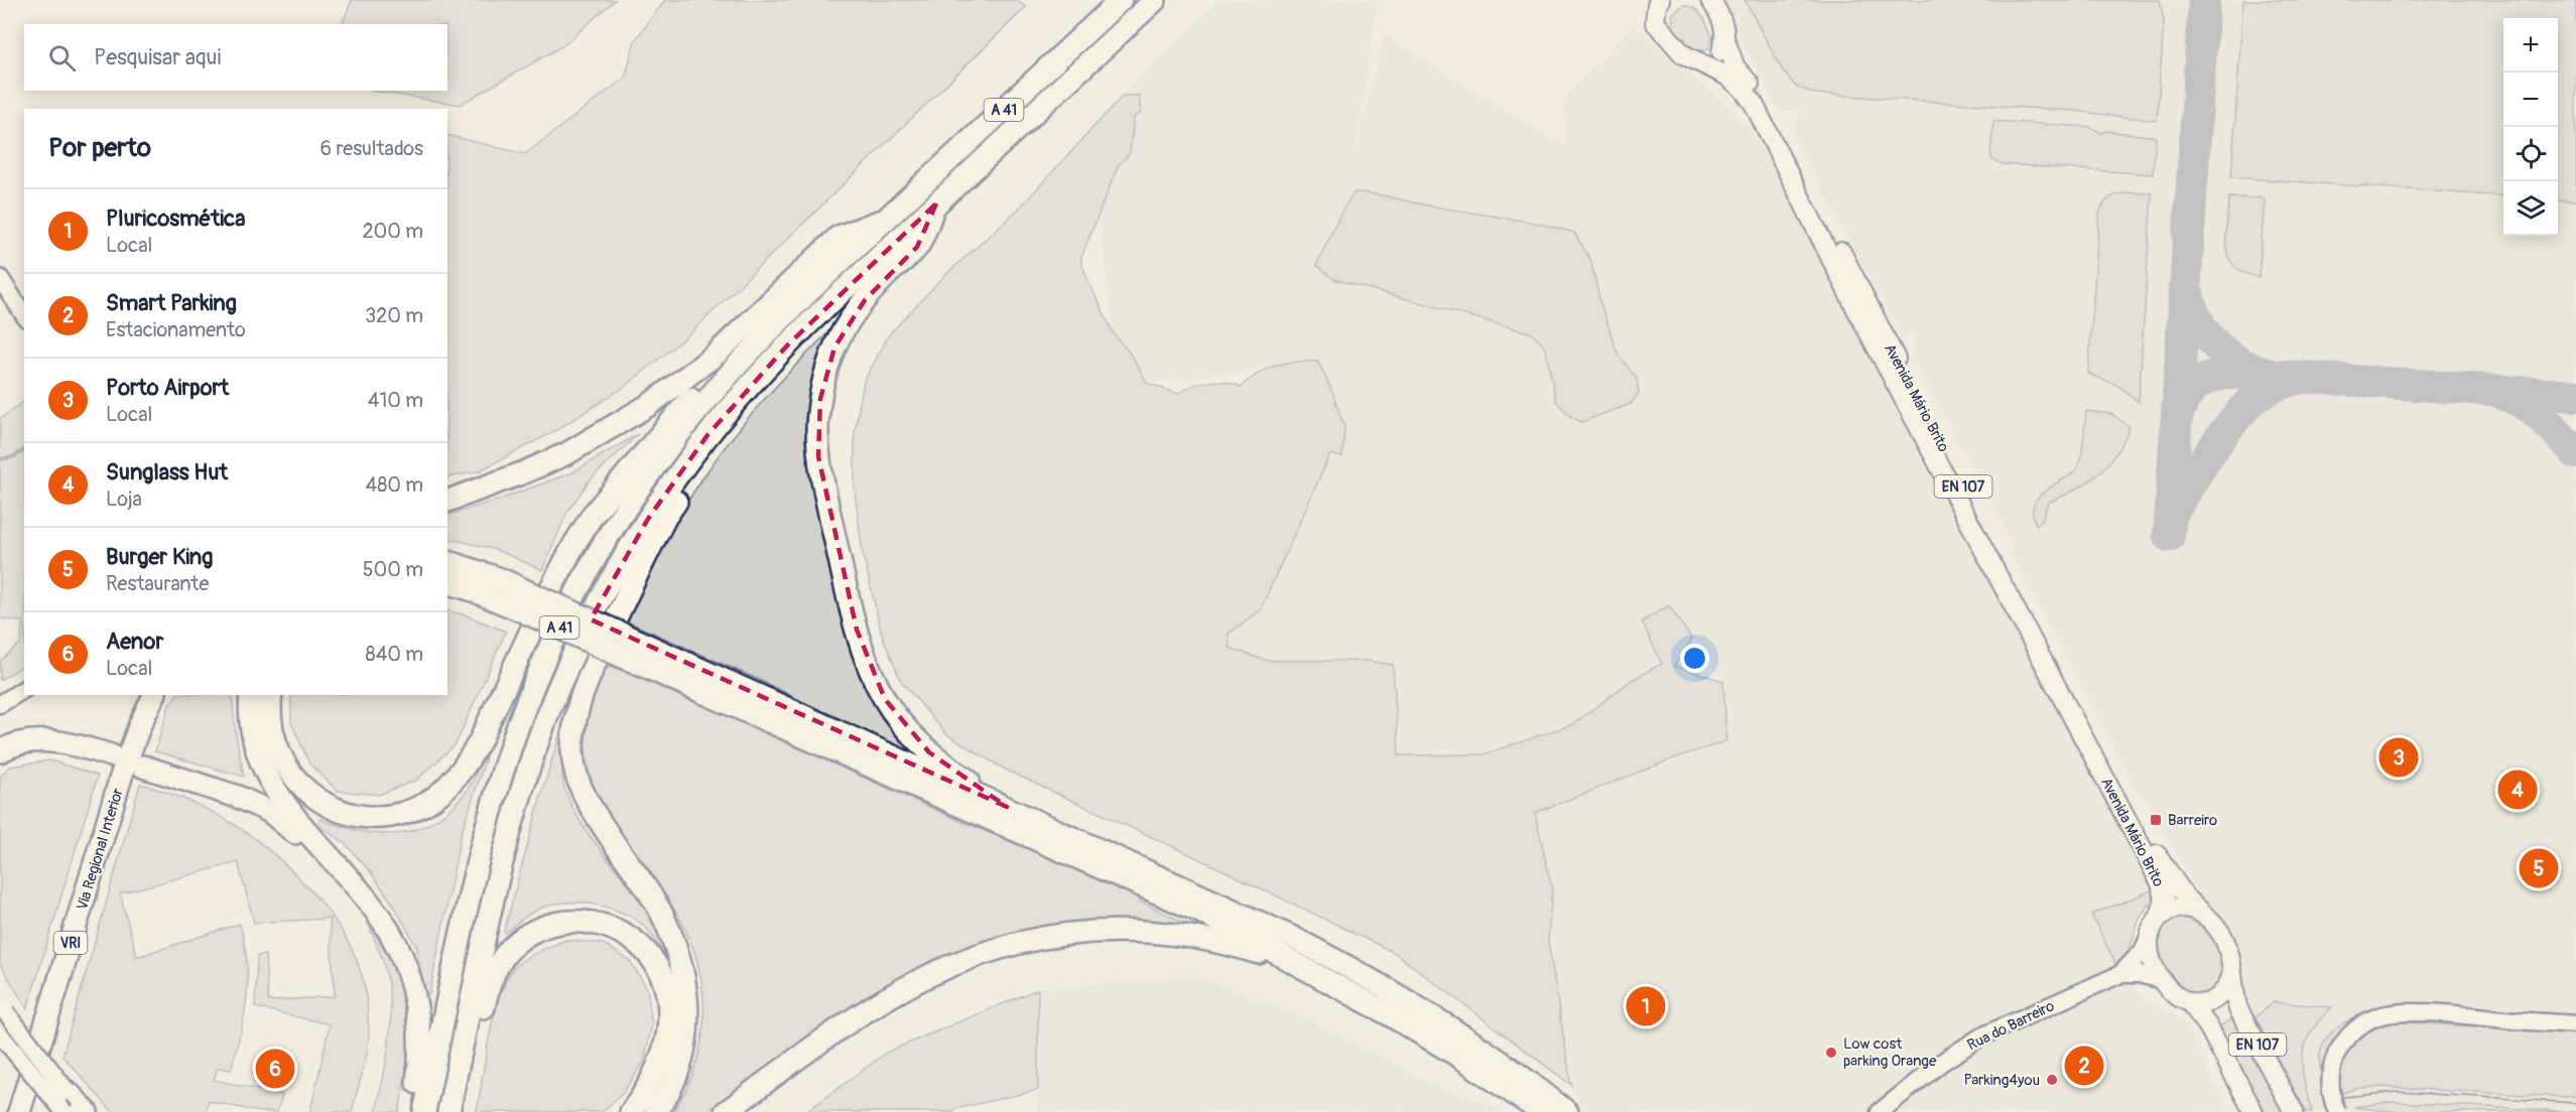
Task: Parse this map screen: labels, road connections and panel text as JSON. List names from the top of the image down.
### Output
{
  "streets": {
    "highway": ["A 41", "Via Regional Interior", "VRI"],
    "main road": ["Avenida Mário Brito", "EN 107", "Rua do Barreiro"]
  },
  "crossings": [
    ["Avenida Mário Brito", "EN 107"],
    ["Avenida Mário Brito", "Rua do Barreiro"],
    ["EN 107", "Rua do Barreiro"]
  ],
  "places": {
    "transit": ["Barreiro"],
    "other": ["Low cost parking Orange", "Parking4you"]
  },
  "page": {
    "map_buttons": ["+", "−"],
    "search": "Pesquisar aqui",
    "heading": ["Por perto", "6 resultados"],
    "list": [
      {
        "mark": "1",
        "name": "Pluricosmética",
        "note": "Local",
        "value": "200 m"
      },
      {
        "mark": "2",
        "name": "Smart Parking",
        "note": "Estacionamento",
        "value": "320 m"
      },
      {
        "mark": "3",
        "name": "Porto Airport",
        "note": "Local",
        "value": "410 m"
      },
      {
        "mark": "4",
        "name": "Sunglass Hut",
        "note": "Loja",
        "value": "480 m"
      },
      {
        "mark": "5",
        "name": "Burger King",
        "note": "Restaurante",
        "value": "500 m"
      },
      {
        "mark": "6",
        "name": "Aenor",
        "note": "Local",
        "value": "840 m"
      }
    ],
    "pins": [
      "3",
      "4",
      "5",
      "1",
      "2",
      "6"
    ]
  }
}
